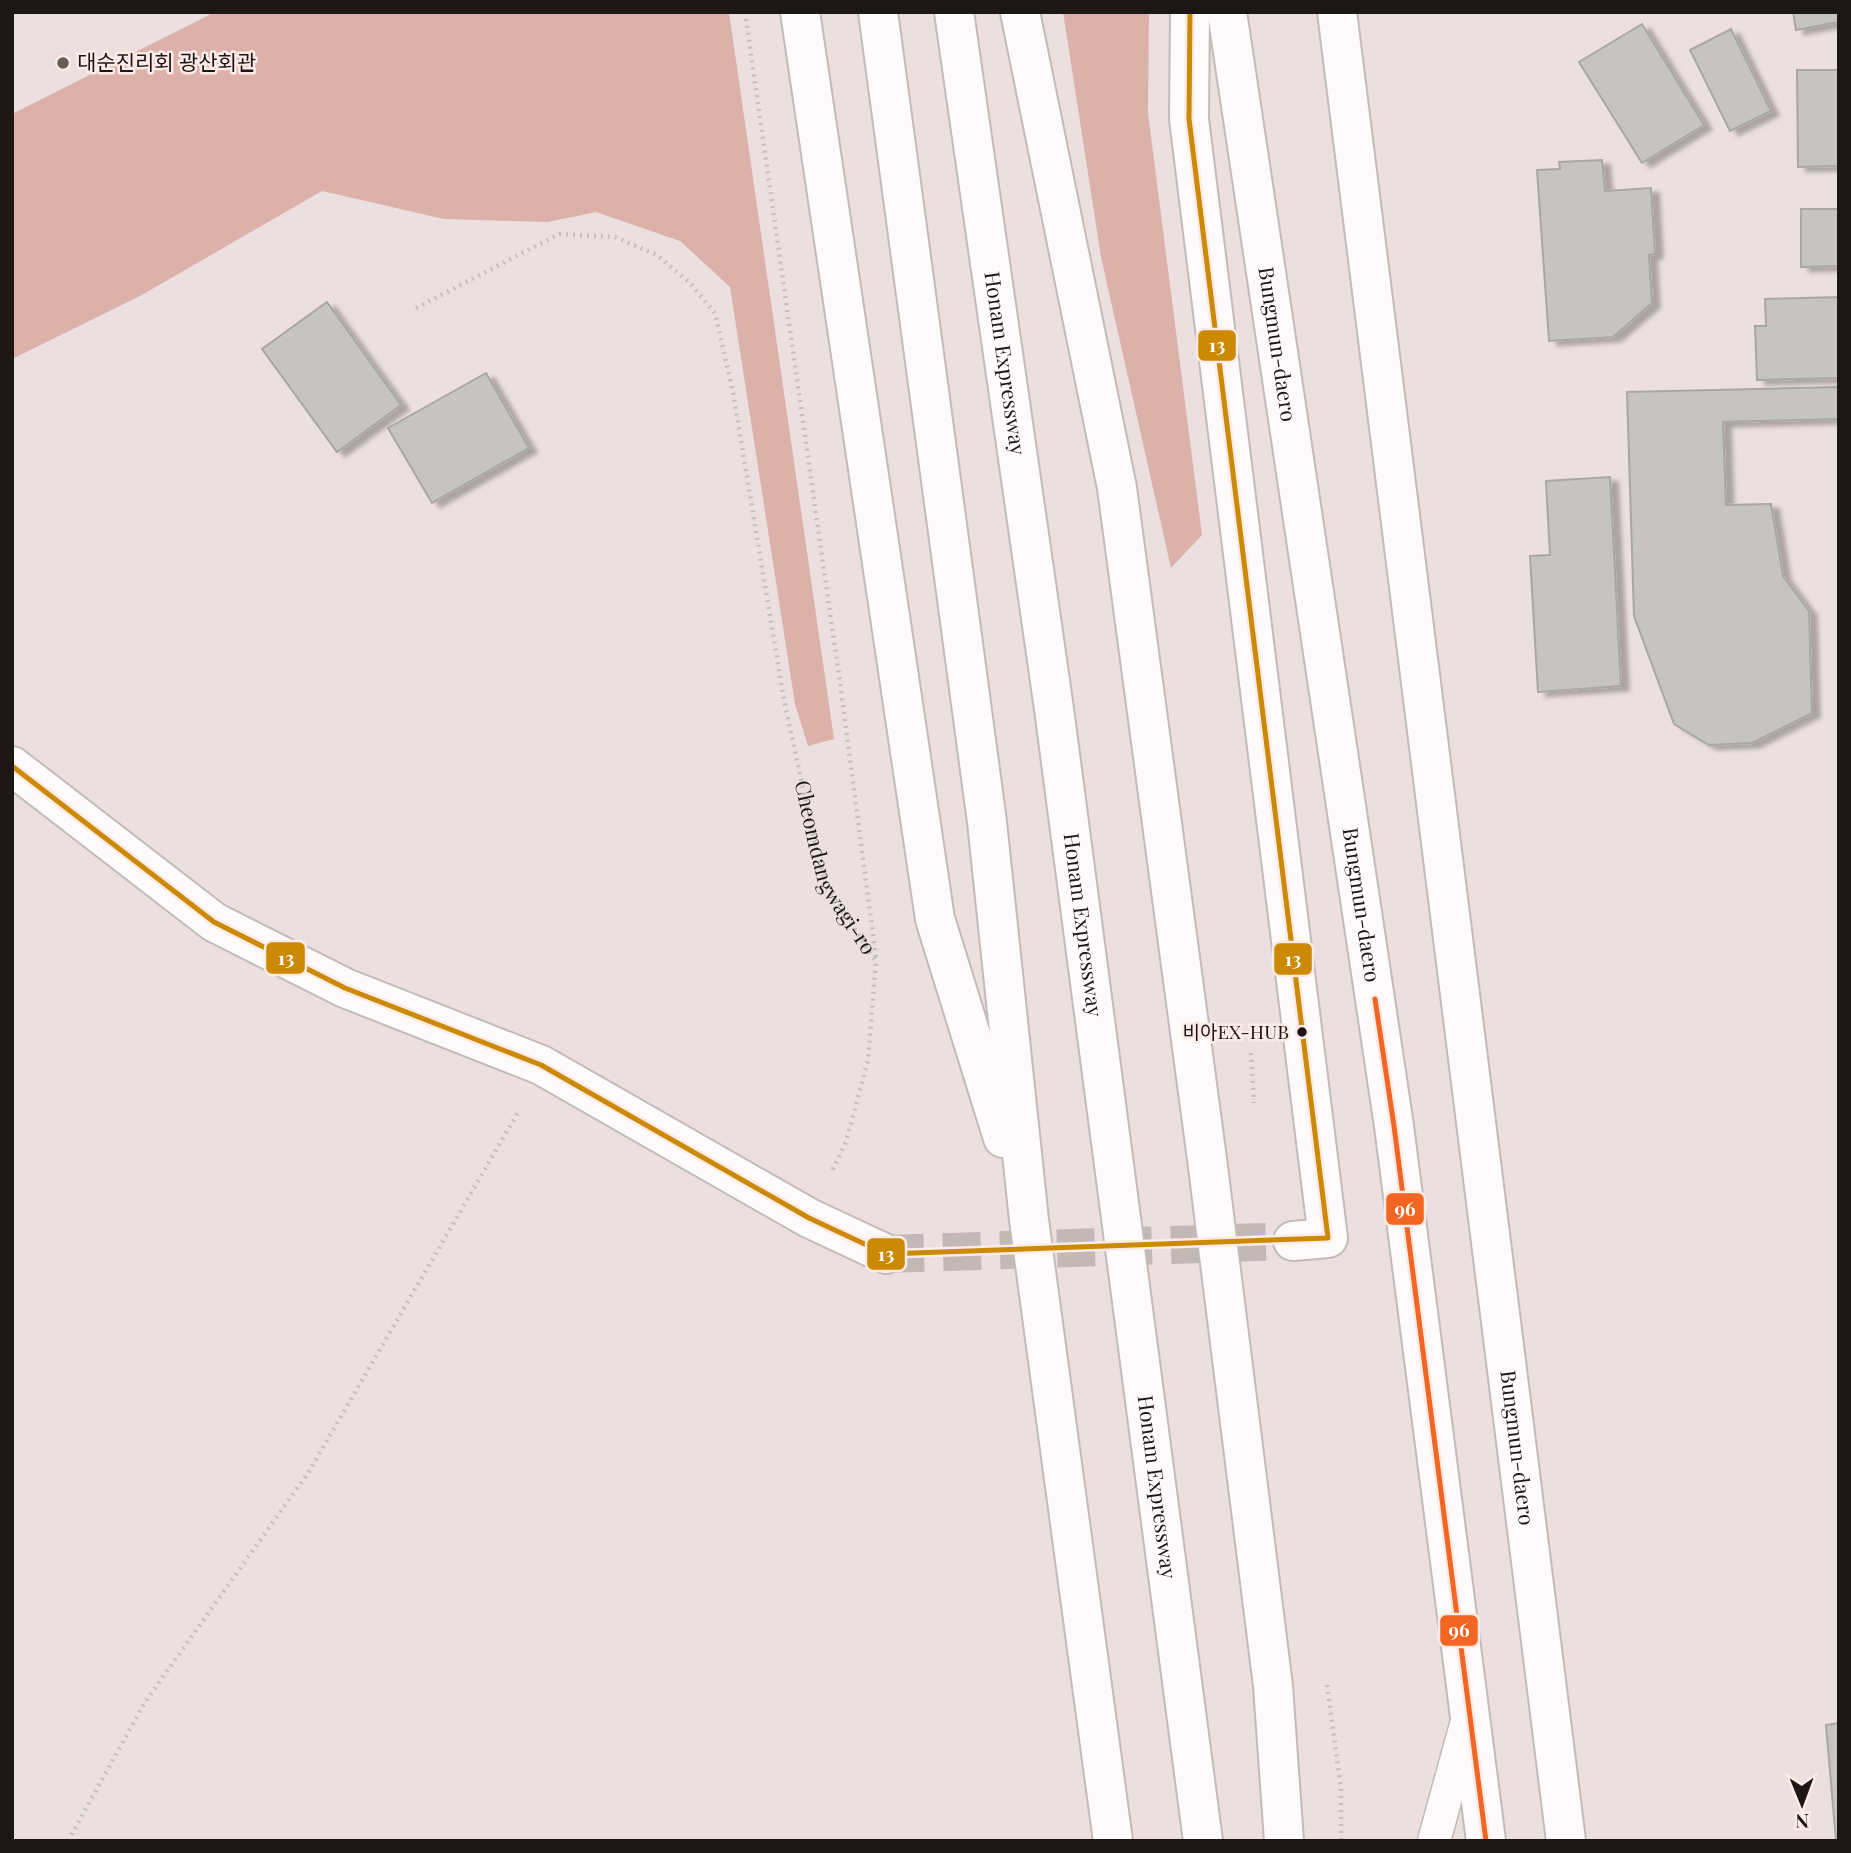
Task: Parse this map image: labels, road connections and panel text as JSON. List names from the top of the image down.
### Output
{
  "streets": {
    "main road": ["Bungmun-daero", "Honam Expressway"],
    "path": ["Cheomdangwagi-ro"]
  },
  "places": ["대순진리회 광산회관", "비아EX-HUB"],
  "lines": ["transit line 13", "transit line 96"],
  "north": "bottom"
}
